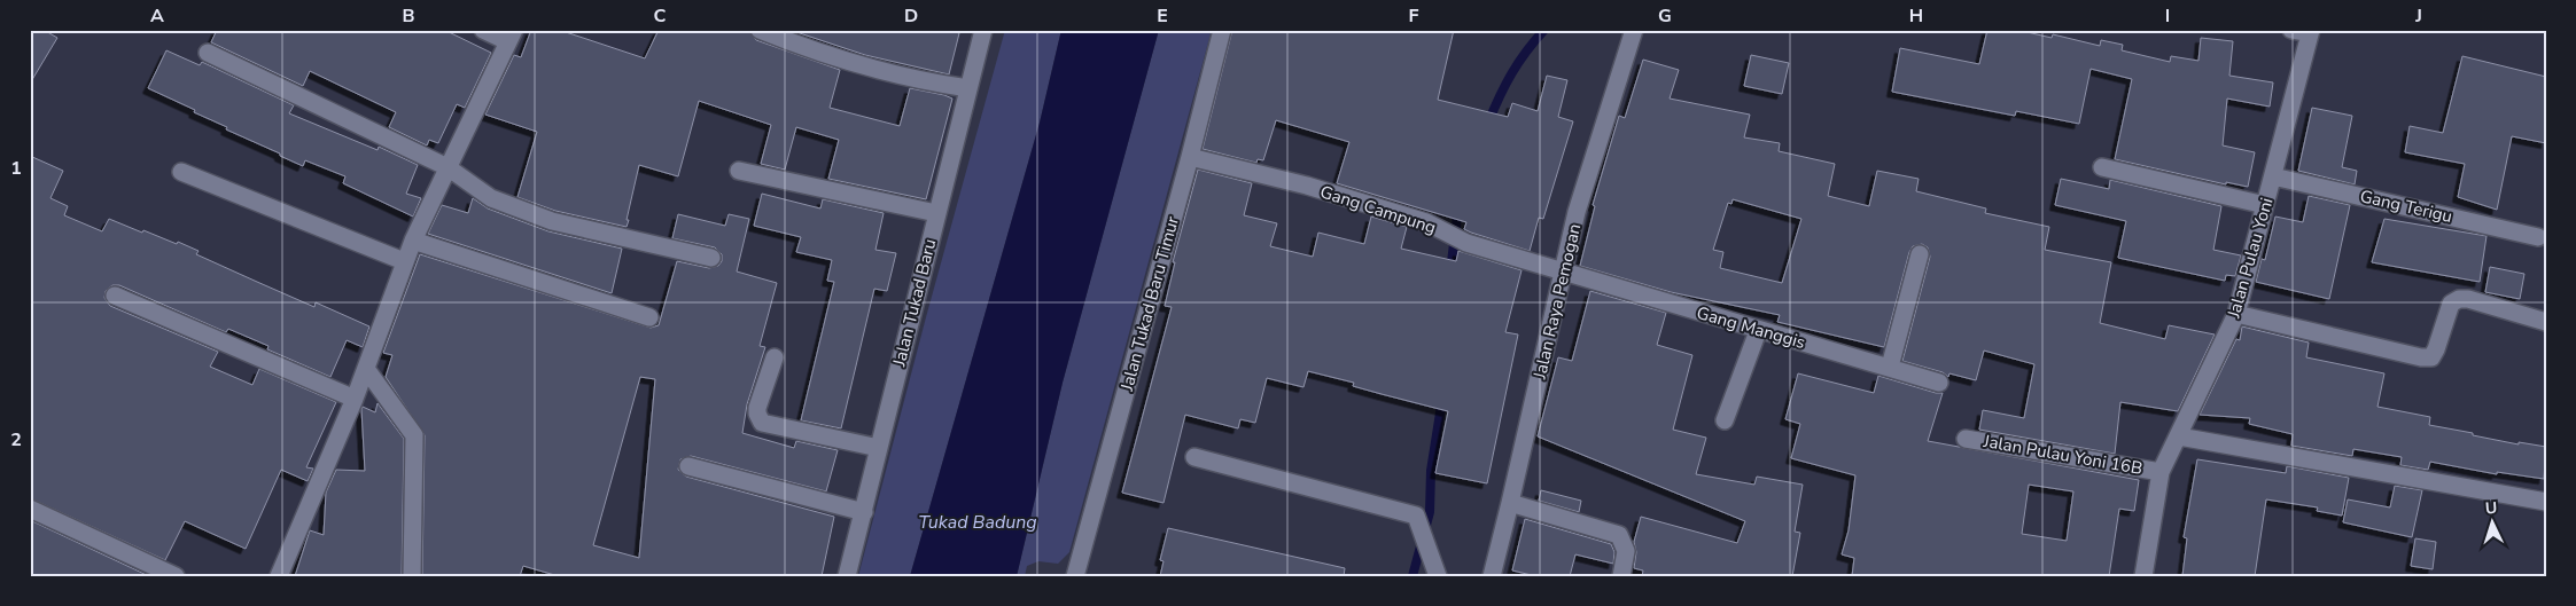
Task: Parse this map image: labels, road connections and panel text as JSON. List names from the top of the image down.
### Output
{
  "streets": {
    "street": [
      "Gang Terigu",
      "Gang Campung",
      "Jalan Pulau Yoni",
      "Jalan Raya Pemogan",
      "Jalan Tukad Baru",
      "Jalan Tukad Baru Timur",
      "Gang Manggis",
      "Jalan Pulau Yoni 16B"
    ]
  },
  "crossings": [
    ["Gang Terigu", "Jalan Pulau Yoni"],
    ["Gang Campung", "Jalan Raya Pemogan"],
    ["Gang Campung", "Jalan Tukad Baru Timur"],
    ["Gang Campung", "Gang Manggis"],
    ["Jalan Pulau Yoni", "Jalan Pulau Yoni 16B"],
    ["Jalan Raya Pemogan", "Gang Manggis"]
  ],
  "water": ["Tukad Badung"],
  "north": "top",
  "grid": {
    "columns": [
      "A",
      "B",
      "C",
      "D",
      "E",
      "F",
      "G",
      "H",
      "I",
      "J"
    ],
    "rows": ["1", "2"]
  }
}
